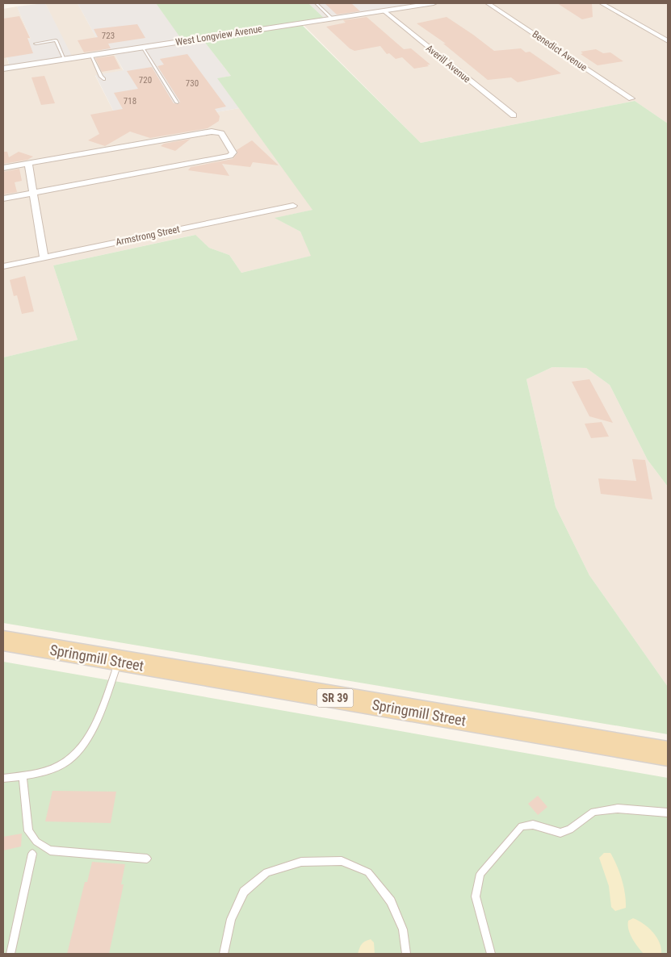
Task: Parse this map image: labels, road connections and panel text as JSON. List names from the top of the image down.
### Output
{
  "streets": {
    "main road": ["Springmill Street", "SR 39"],
    "street": [
      "West Longview Avenue",
      "Benedict Avenue",
      "Averill Avenue",
      "Armstrong Street"
    ]
  },
  "crossings": [
    ["West Longview Avenue", "Averill Avenue"]
  ],
  "house_numbers": [
    "723",
    "720",
    "730",
    "718"
  ]
}
